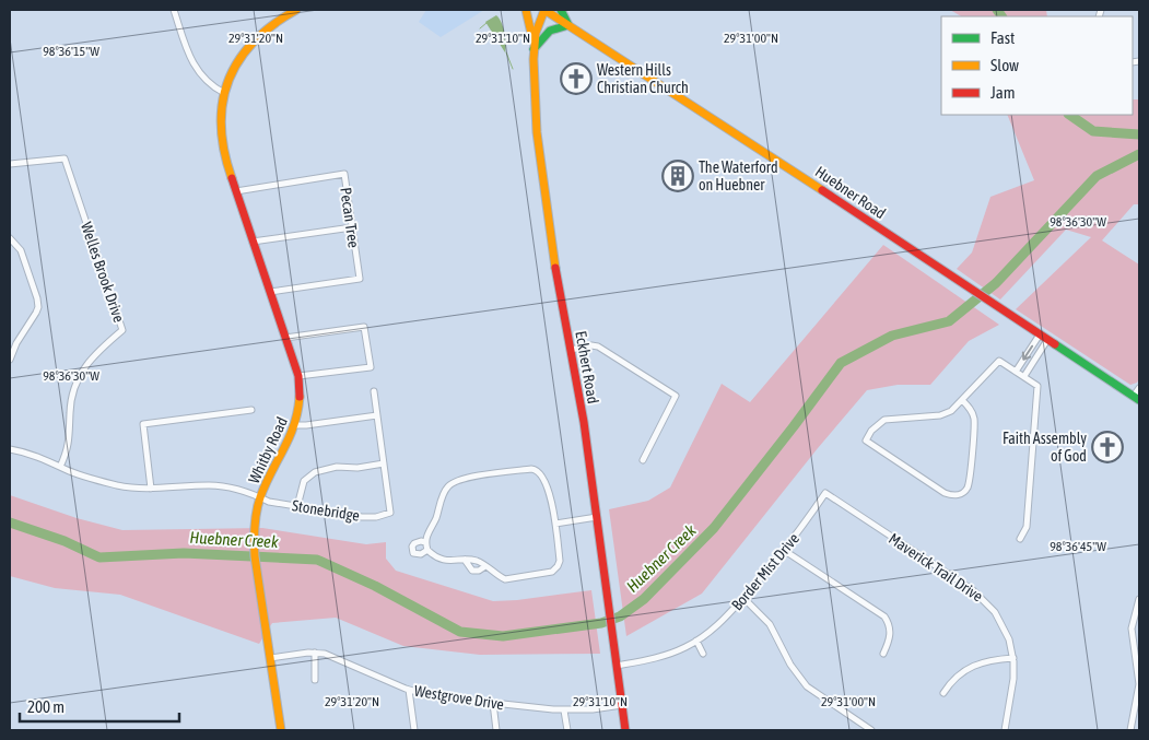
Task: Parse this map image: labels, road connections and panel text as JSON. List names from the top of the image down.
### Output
{
  "streets": {
    "main road": ["Huebner Road", "Eckhert Road", "Whitby Road"],
    "street": [
      "Pecan Tree",
      "Welles Brook Drive",
      "Stonebridge",
      "Maverick Trail Drive",
      "Border Mist Drive",
      "Westgrove Drive"
    ]
  },
  "crossings": [
    ["Huebner Road", "Eckhert Road"],
    ["Pecan Tree", "Whitby Road"],
    ["Welles Brook Drive", "Stonebridge"],
    ["Eckhert Road", "Border Mist Drive"],
    ["Eckhert Road", "Westgrove Drive"],
    ["Whitby Road", "Stonebridge"],
    ["Whitby Road", "Westgrove Drive"],
    ["Maverick Trail Drive", "Border Mist Drive"]
  ],
  "water": ["Huebner Creek"],
  "places": {
    "church": ["Western Hills Christian Church", "Faith Assembly of God"],
    "building": ["The Waterford on Huebner"]
  },
  "legend": ["Fast", "Slow", "Jam"],
  "scale_bar": "200 m",
  "coordinates": [
    "29°31'20\"N",
    "29°31'10\"N",
    "29°31'00\"N",
    "98°36'15\"W",
    "98°36'30\"W",
    "98°36'45\"W"
  ]
}
